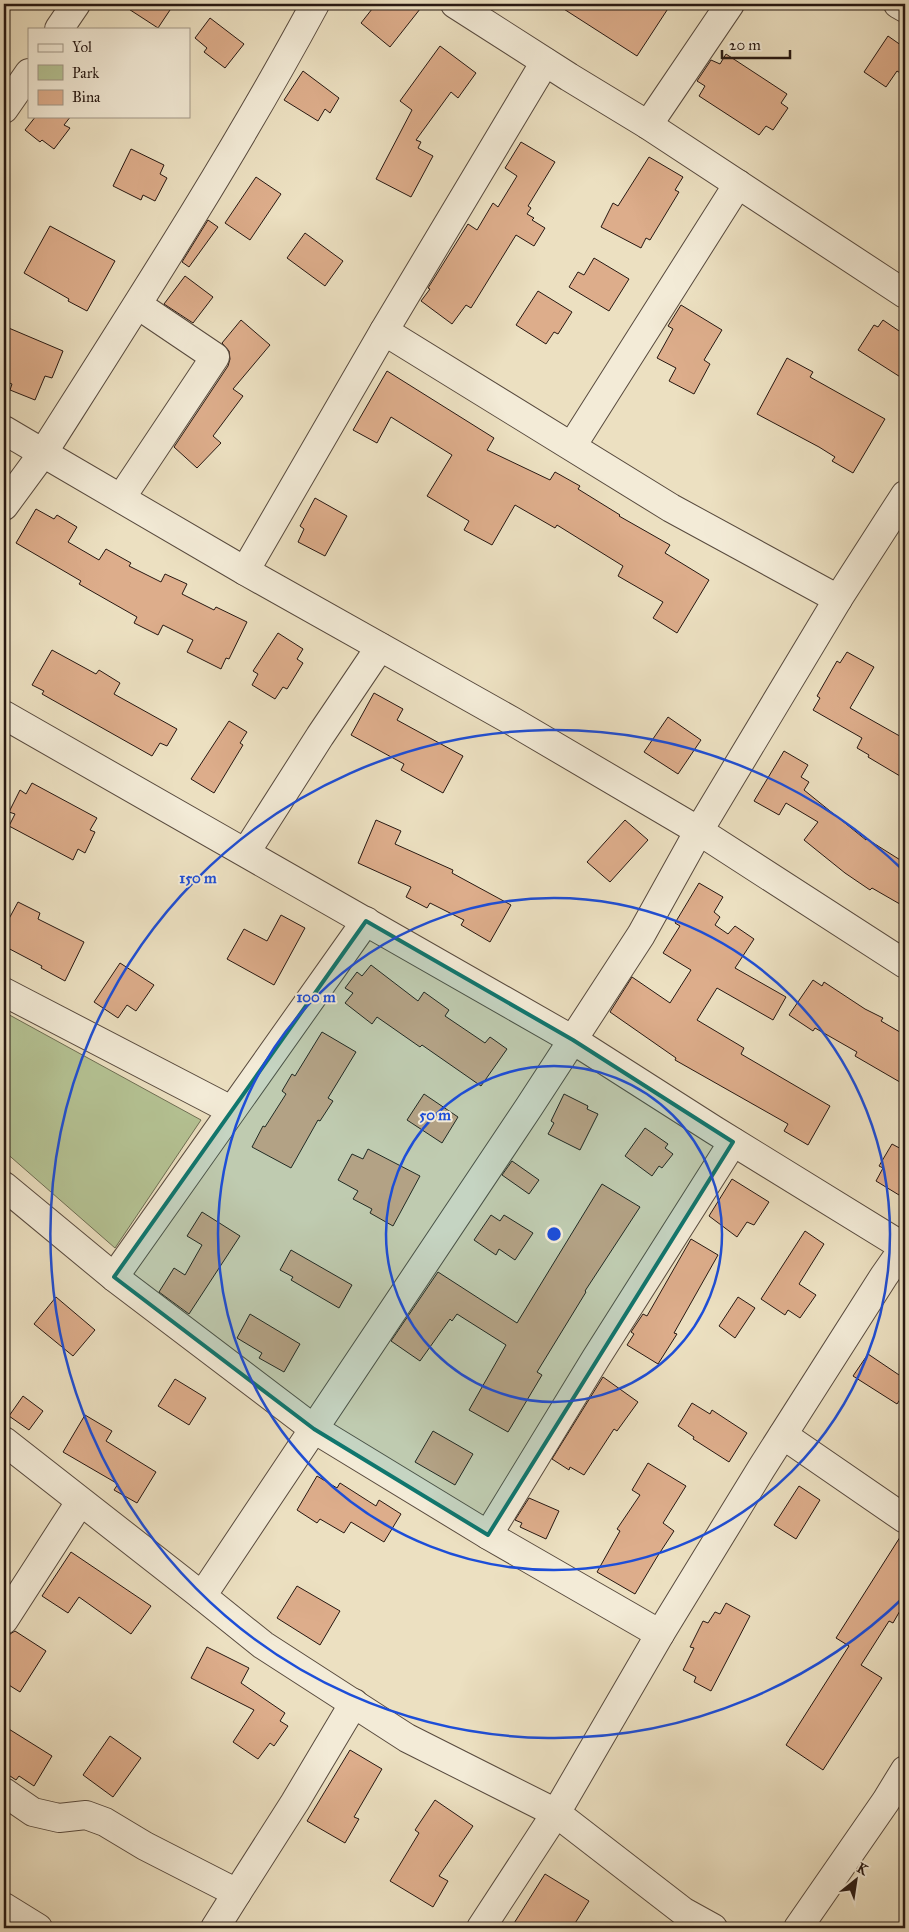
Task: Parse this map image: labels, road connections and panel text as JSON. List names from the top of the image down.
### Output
{
  "legend": ["Yol", "Park", "Bina"],
  "scale_bar": "20 m",
  "north": "top right",
  "rings": ["150 m", "100 m", "50 m"]
}
